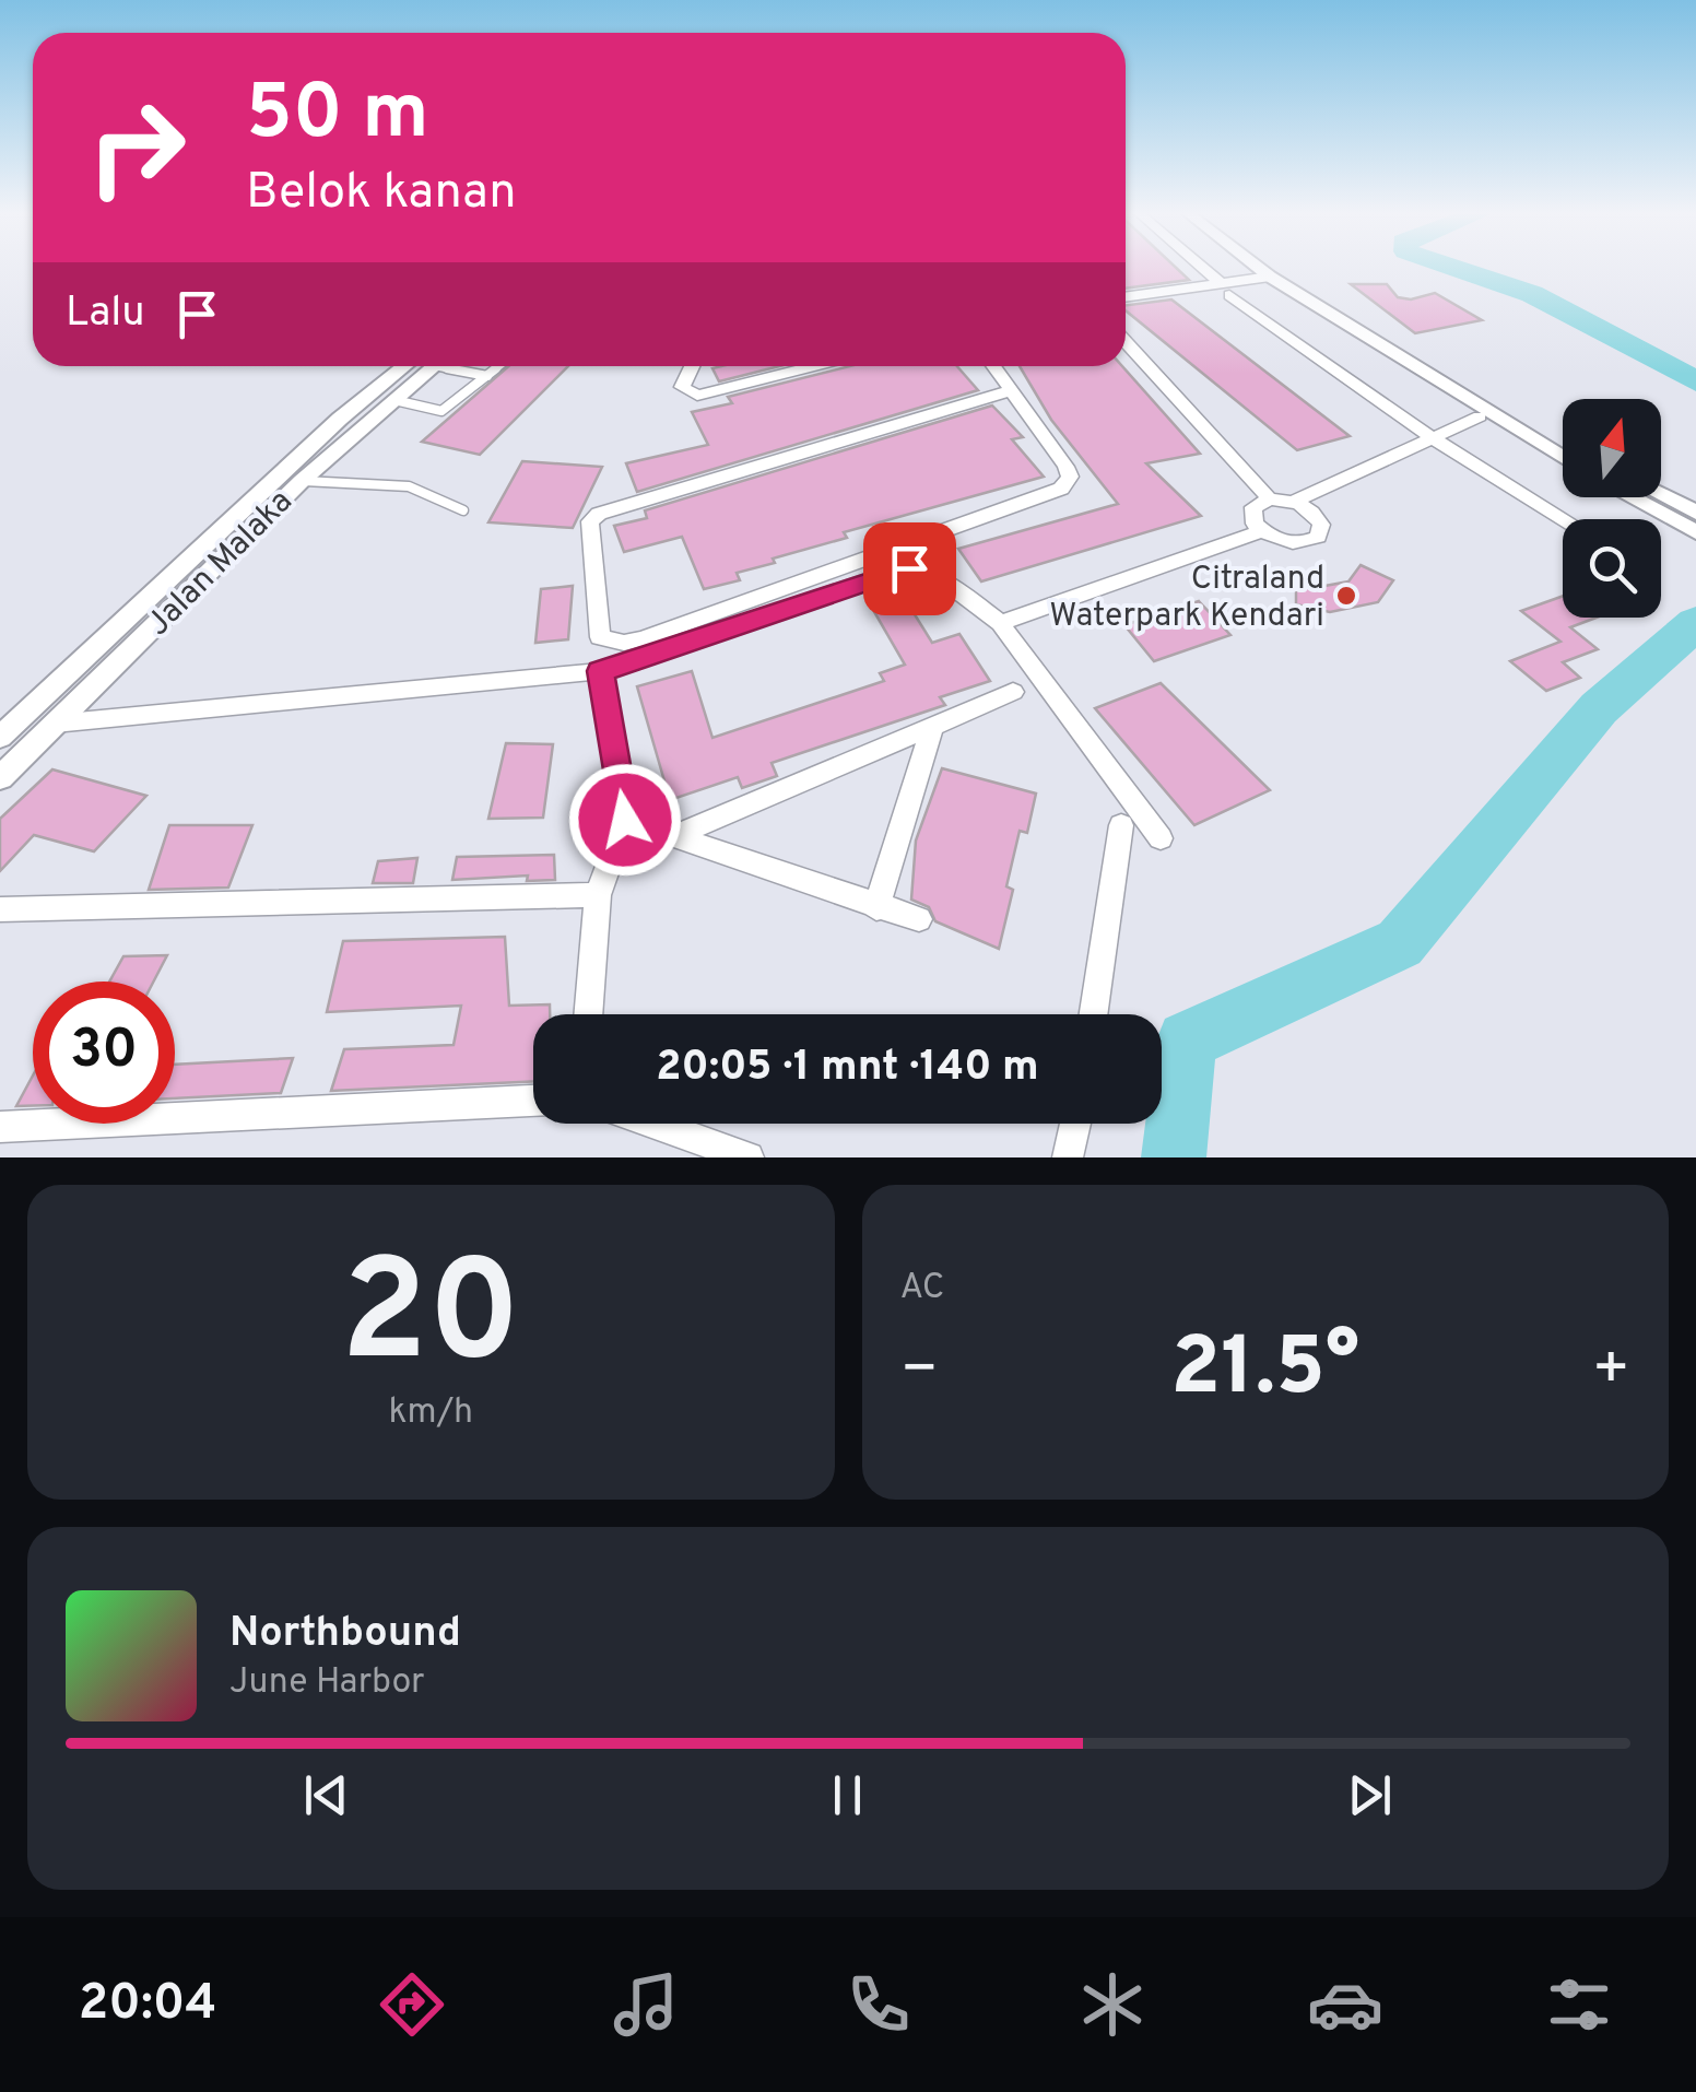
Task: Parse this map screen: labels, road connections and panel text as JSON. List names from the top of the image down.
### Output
{
  "streets": {
    "street": ["Jalan Malaka"]
  },
  "places": ["Citraland Waterpark Kendari"],
  "north": "top",
  "page": {
    "turn": ["50 m", "Belok kanan"],
    "then": "Lalu",
    "limit": "30",
    "trip": "20:05 · 1 mnt · 140 m",
    "tile": [
      ["20", "km/h"],
      "AC"
    ],
    "heat": ["−", "21.5°", "+"],
    "song": ["Northbound", "June Harbor"],
    "tabs": "20:04"
  }
}
